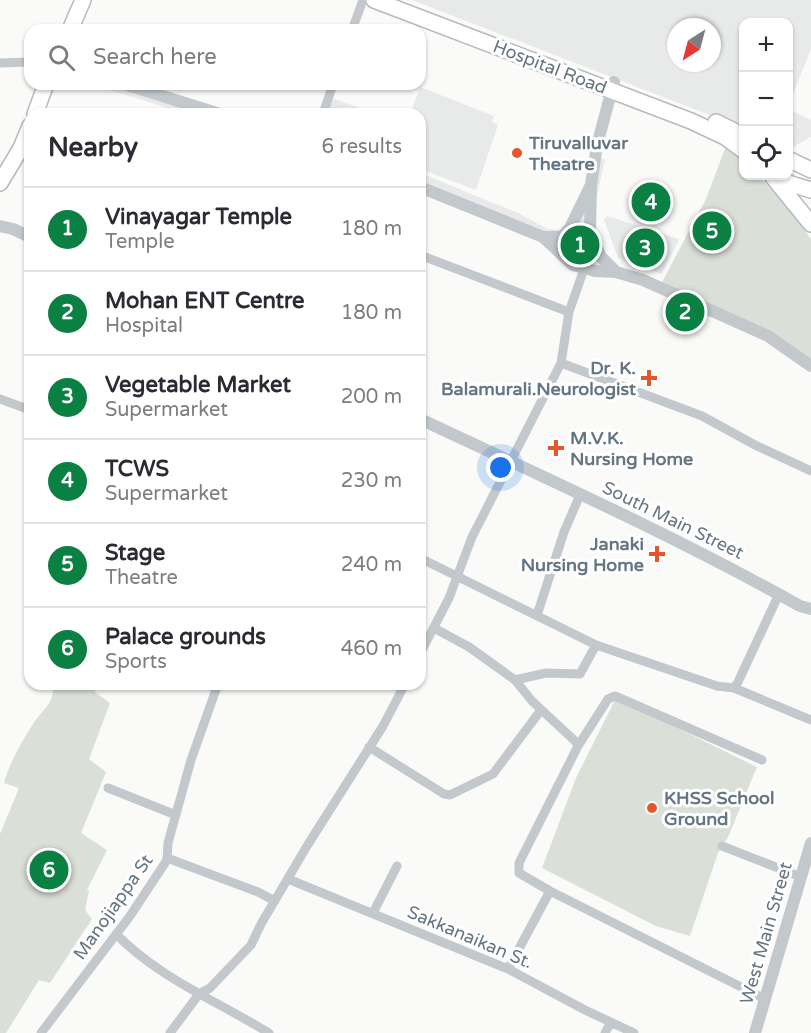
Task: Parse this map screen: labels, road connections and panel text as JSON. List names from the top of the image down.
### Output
{
  "streets": {
    "main road": ["Hospital Road"],
    "street": [
      "South Main Street",
      "Manojiappa St",
      "West Main Street",
      "Sakkanaikan St."
    ]
  },
  "places": {
    "other": ["Tiruvalluvar Theatre", "KHSS School Ground"],
    "health": ["Dr. K. Balamurali.Neurologist", "M.V.K. Nursing Home", "Janaki Nursing Home"]
  },
  "north": "bottom left",
  "page": {
    "map_buttons": ["+", "−"],
    "search": "Search here",
    "heading": ["Nearby", "6 results"],
    "pins": [
      "4",
      "5",
      "1",
      "3",
      "2",
      "6"
    ],
    "list": [
      {
        "mark": "1",
        "name": "Vinayagar Temple",
        "note": "Temple",
        "value": "180 m"
      },
      {
        "mark": "2",
        "name": "Mohan ENT Centre",
        "note": "Hospital",
        "value": "180 m"
      },
      {
        "mark": "3",
        "name": "Vegetable Market",
        "note": "Supermarket",
        "value": "200 m"
      },
      {
        "mark": "4",
        "name": "TCWS",
        "note": "Supermarket",
        "value": "230 m"
      },
      {
        "mark": "5",
        "name": "Stage",
        "note": "Theatre",
        "value": "240 m"
      },
      {
        "mark": "6",
        "name": "Palace grounds",
        "note": "Sports",
        "value": "460 m"
      }
    ]
  }
}
